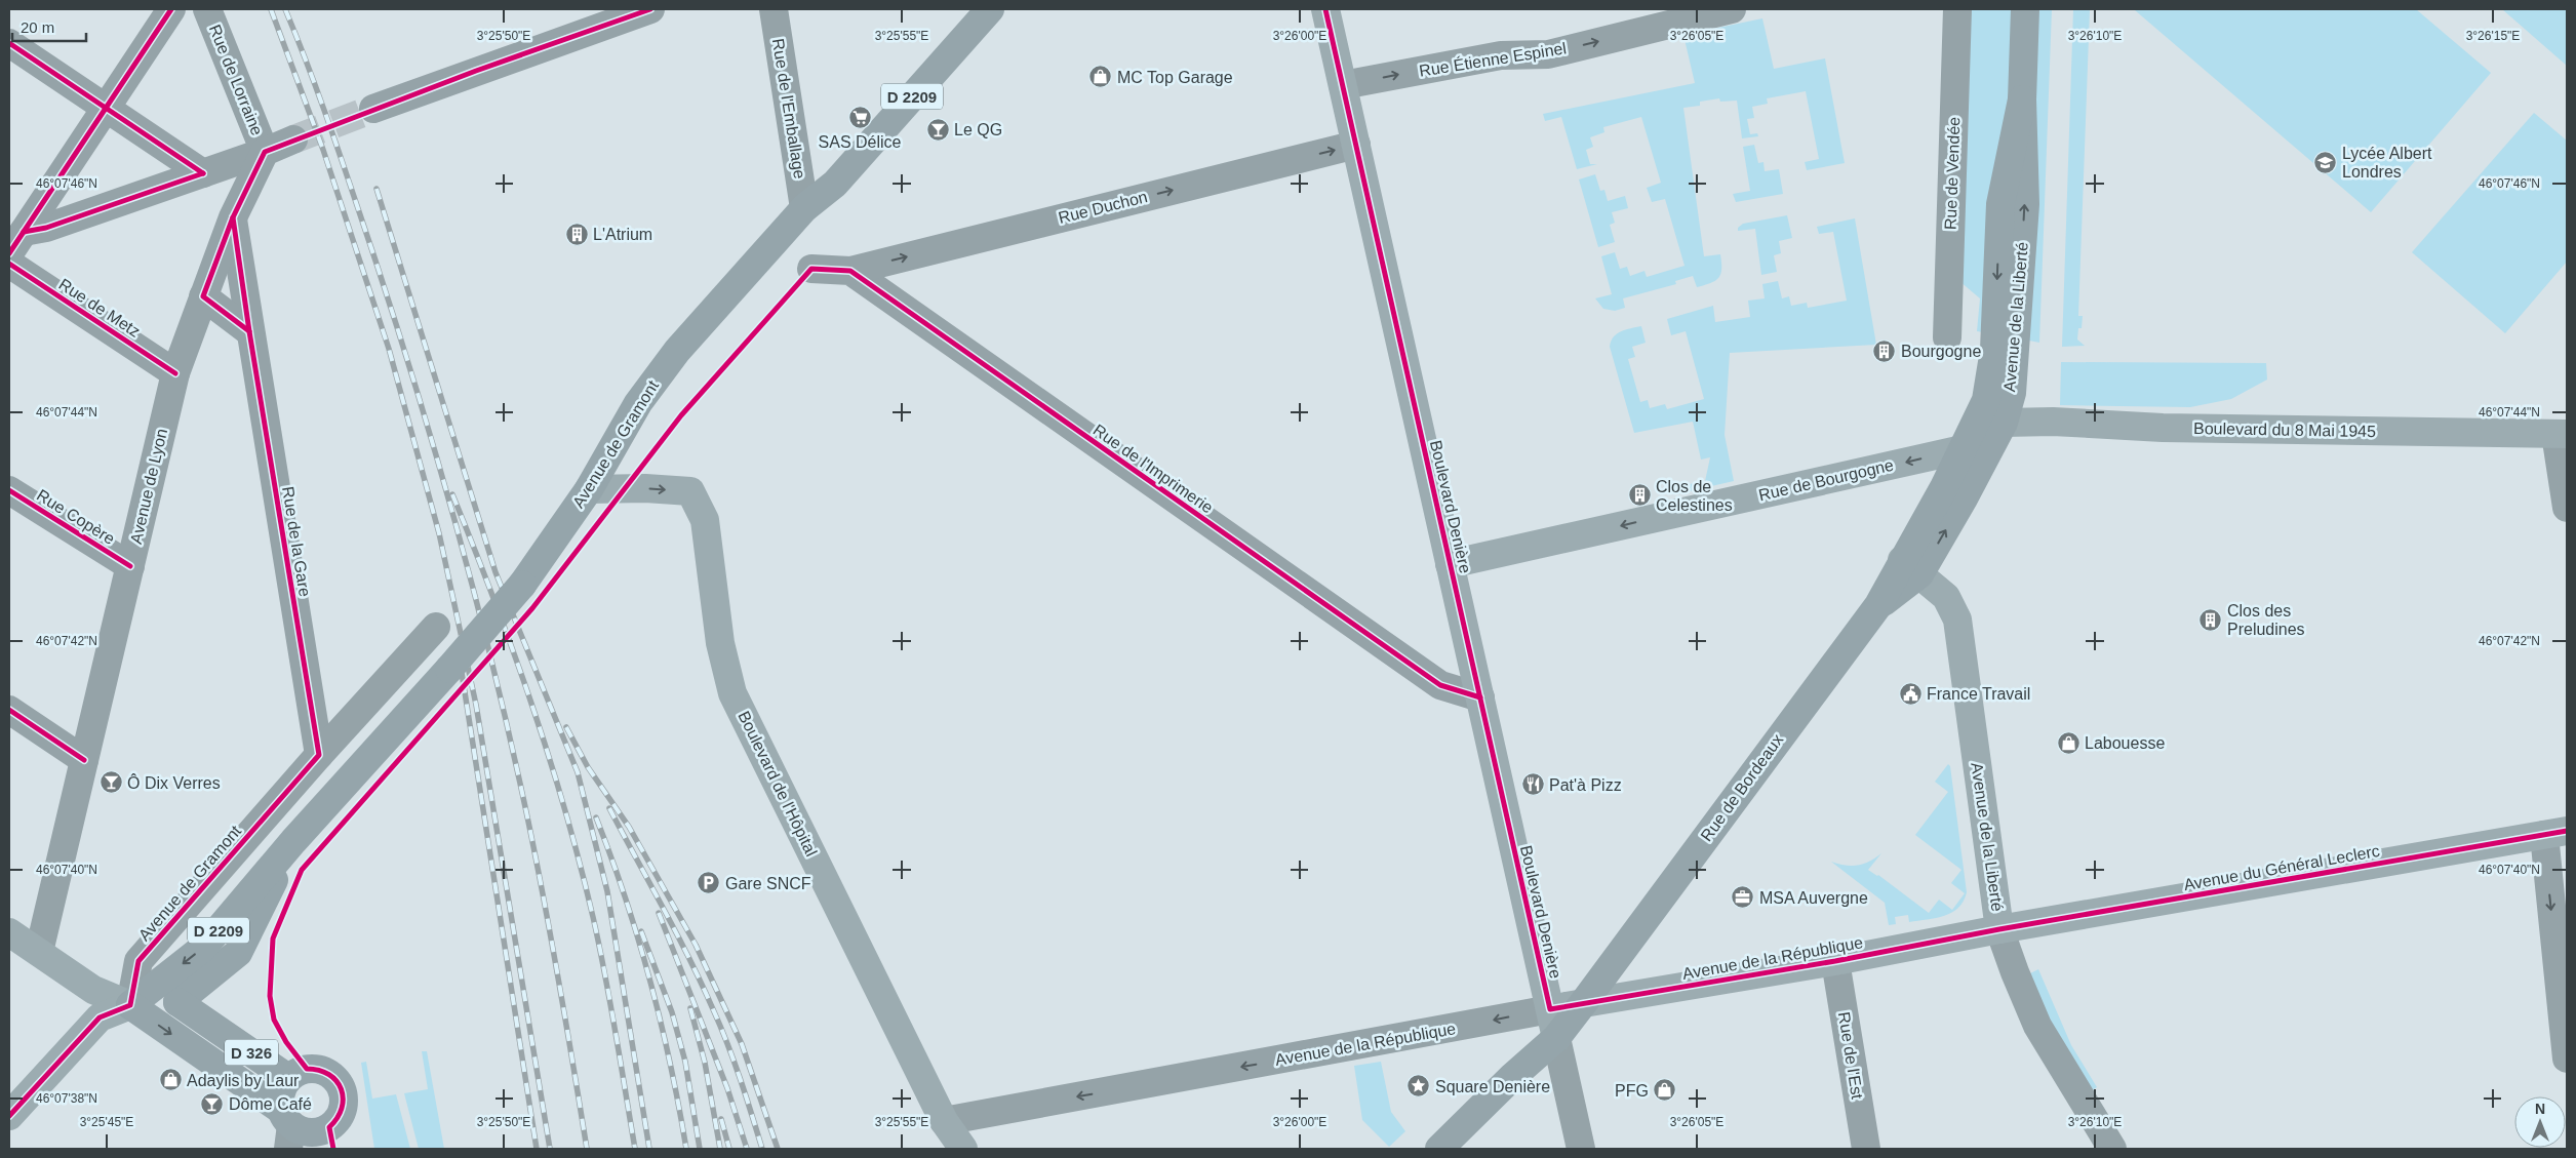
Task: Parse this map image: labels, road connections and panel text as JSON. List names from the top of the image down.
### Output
{
  "streets": {
    "main road": [
      "D 2209",
      "Avenue de la Liberté",
      "Avenue de Gramont",
      "Rue de Bordeaux",
      "D 326"
    ],
    "street": [
      "Rue Étienne Espinel",
      "Rue de Lorraine",
      "Rue de l'Emballage",
      "Rue de Vendée",
      "Rue Duchon",
      "Rue de Metz",
      "Boulevard du 8 Mai 1945",
      "Rue de l'Imprimerie",
      "Rue de Bourgogne",
      "Avenue de Lyon",
      "Boulevard Denière",
      "Rue Copère",
      "Rue de la Gare",
      "Boulevard de l'Hôpital",
      "Avenue du Général Leclerc",
      "Avenue de la République",
      "Rue de l'Est"
    ]
  },
  "crossings": [
    ["Rue Étienne Espinel", "Boulevard Denière"],
    ["Rue de Lorraine", "Avenue de Lyon"],
    ["Rue de l'Emballage", "Avenue de Gramont"],
    ["Rue Duchon", "Rue de l'Imprimerie"],
    ["Rue Duchon", "Boulevard Denière"],
    ["Rue de Metz", "Avenue de Lyon"],
    ["Avenue de la Liberté", "Boulevard du 8 Mai 1945"],
    ["Avenue de la Liberté", "Rue de Bourgogne"],
    ["Avenue de la Liberté", "Rue de Bordeaux"],
    ["Avenue de la Liberté", "Avenue du Général Leclerc"],
    ["Avenue de la Liberté", "Avenue de la République"],
    ["Avenue de Gramont", "Rue de la Gare"],
    ["Avenue de Gramont", "Boulevard de l'Hôpital"],
    ["Avenue de Gramont", "D 326"],
    ["Rue de l'Imprimerie", "Boulevard Denière"],
    ["Rue de Bourgogne", "Boulevard Denière"],
    ["Avenue de Lyon", "Rue Copère"],
    ["Avenue de Lyon", "Rue de la Gare"],
    ["Boulevard Denière", "Rue de Bordeaux"],
    ["Boulevard Denière", "Avenue de la République"],
    ["Boulevard de l'Hôpital", "Avenue de la République"],
    ["Rue de Bordeaux", "Avenue de la République"],
    ["Avenue du Général Leclerc", "Avenue de la République"],
    ["Avenue de la République", "Rue de l'Est"]
  ],
  "one_way": [
    "Rue Étienne Espinel",
    "Rue Duchon",
    "Rue de Bourgogne",
    "Boulevard de l'Hôpital",
    "Avenue de la République"
  ],
  "places": {
    "shop": [
      "MC Top Garage",
      "Labouesse",
      "Adaylis by Laur",
      "PFG"
    ],
    "supermarket": ["SAS Délice"],
    "bar": ["Le QG", "Ô Dix Verres", "Dôme Café"],
    "school or university": ["Lycée Albert Londres"],
    "building": [
      "L'Atrium",
      "Bourgogne",
      "Clos de Celestines",
      "Clos des Preludines"
    ],
    "public building": ["France Travail"],
    "restaurant": ["Pat'à Pizz"],
    "parking": ["Gare SNCF"],
    "office": ["MSA Auvergne"],
    "place": ["Square Denière"]
  },
  "scale_bar": "20 m",
  "north": "top",
  "coordinates": [
    "3°25'50\"E",
    "3°25'55\"E",
    "3°26'00\"E",
    "3°26'05\"E",
    "3°26'10\"E",
    "3°26'15\"E",
    "46°07'46\"N",
    "46°07'44\"N",
    "46°07'42\"N",
    "46°07'40\"N",
    "46°07'38\"N",
    "3°25'45\"E"
  ]
}
